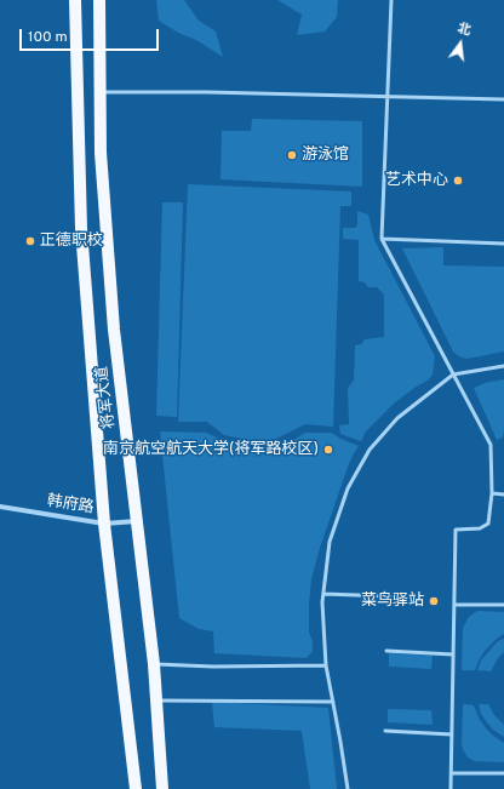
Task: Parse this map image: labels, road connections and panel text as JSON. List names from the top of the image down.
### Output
{
  "streets": {
    "main road": ["将军大道"],
    "street": ["韩府路"]
  },
  "crossings": [
    ["将军大道", "韩府路"]
  ],
  "places": [
    "游泳馆",
    "艺术中心",
    "正德职校",
    "南京航空航天大学(将军路校区)",
    "菜鸟驿站"
  ],
  "scale_bar": "100 m",
  "north": "top"
}
